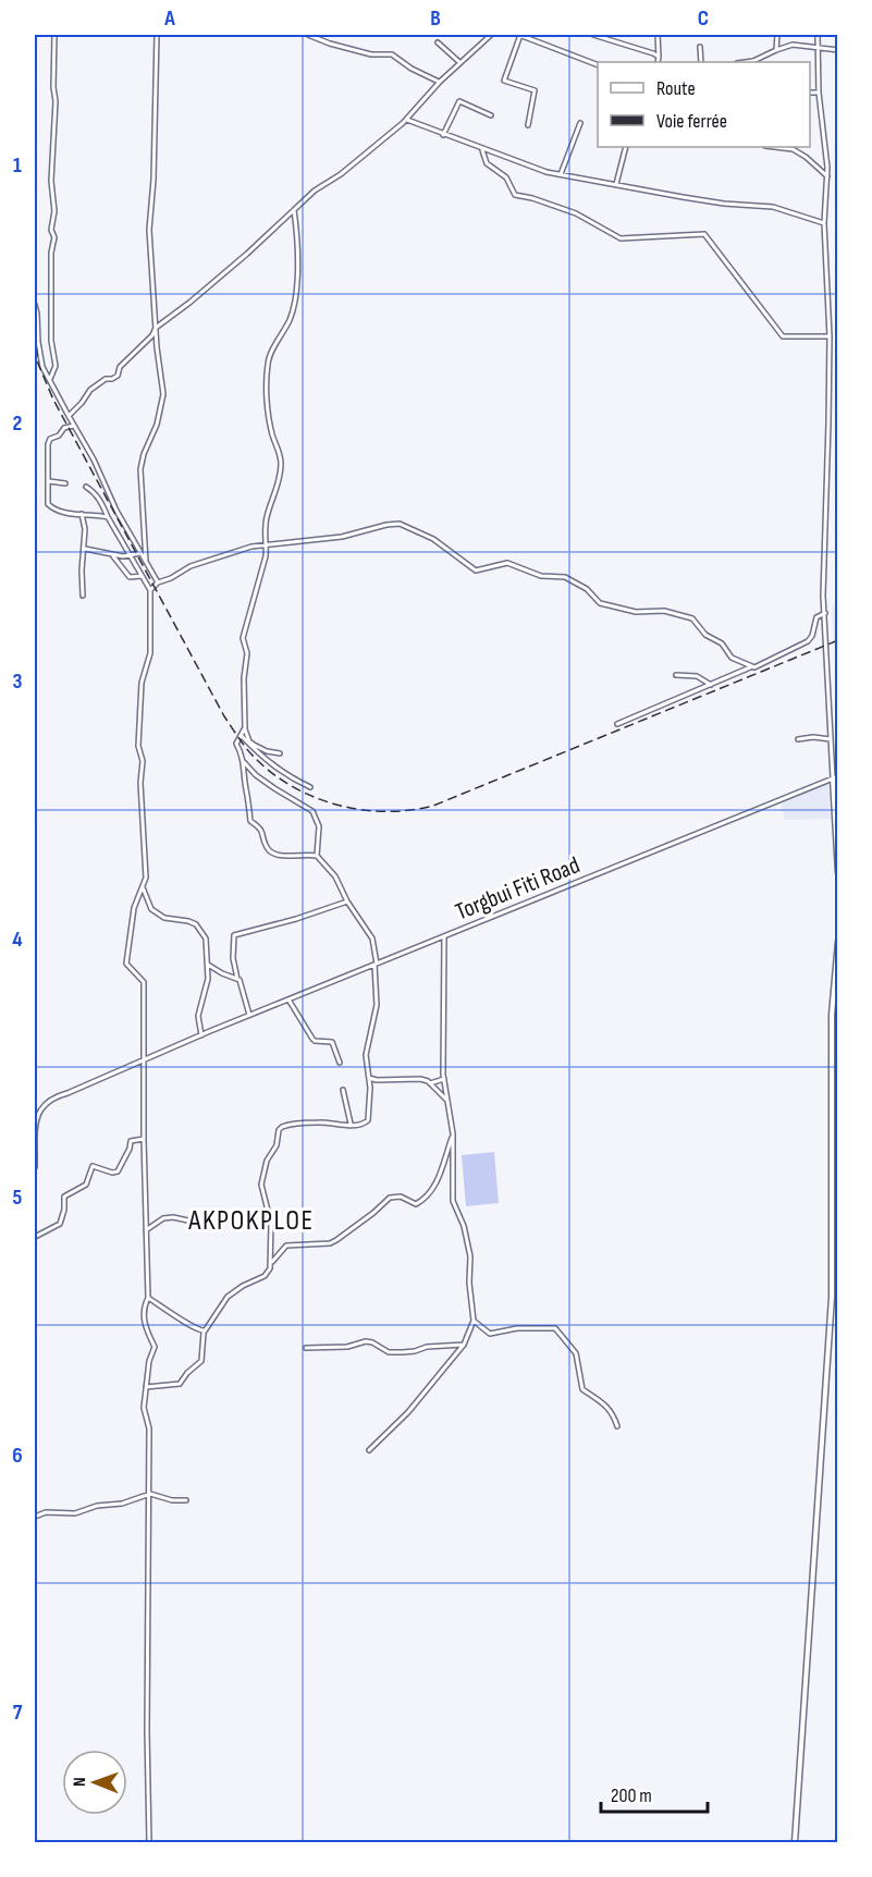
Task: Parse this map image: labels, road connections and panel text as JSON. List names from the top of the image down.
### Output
{
  "streets": {
    "street": ["Torgbui Fiti Road"]
  },
  "districts": ["AKPOKPLOE"],
  "legend": ["Route", "Voie ferrée"],
  "scale_bar": "200 m",
  "north": "left",
  "grid": {
    "columns": ["A", "B", "C"],
    "rows": [
      "1",
      "2",
      "3",
      "4",
      "5",
      "6",
      "7"
    ]
  }
}
